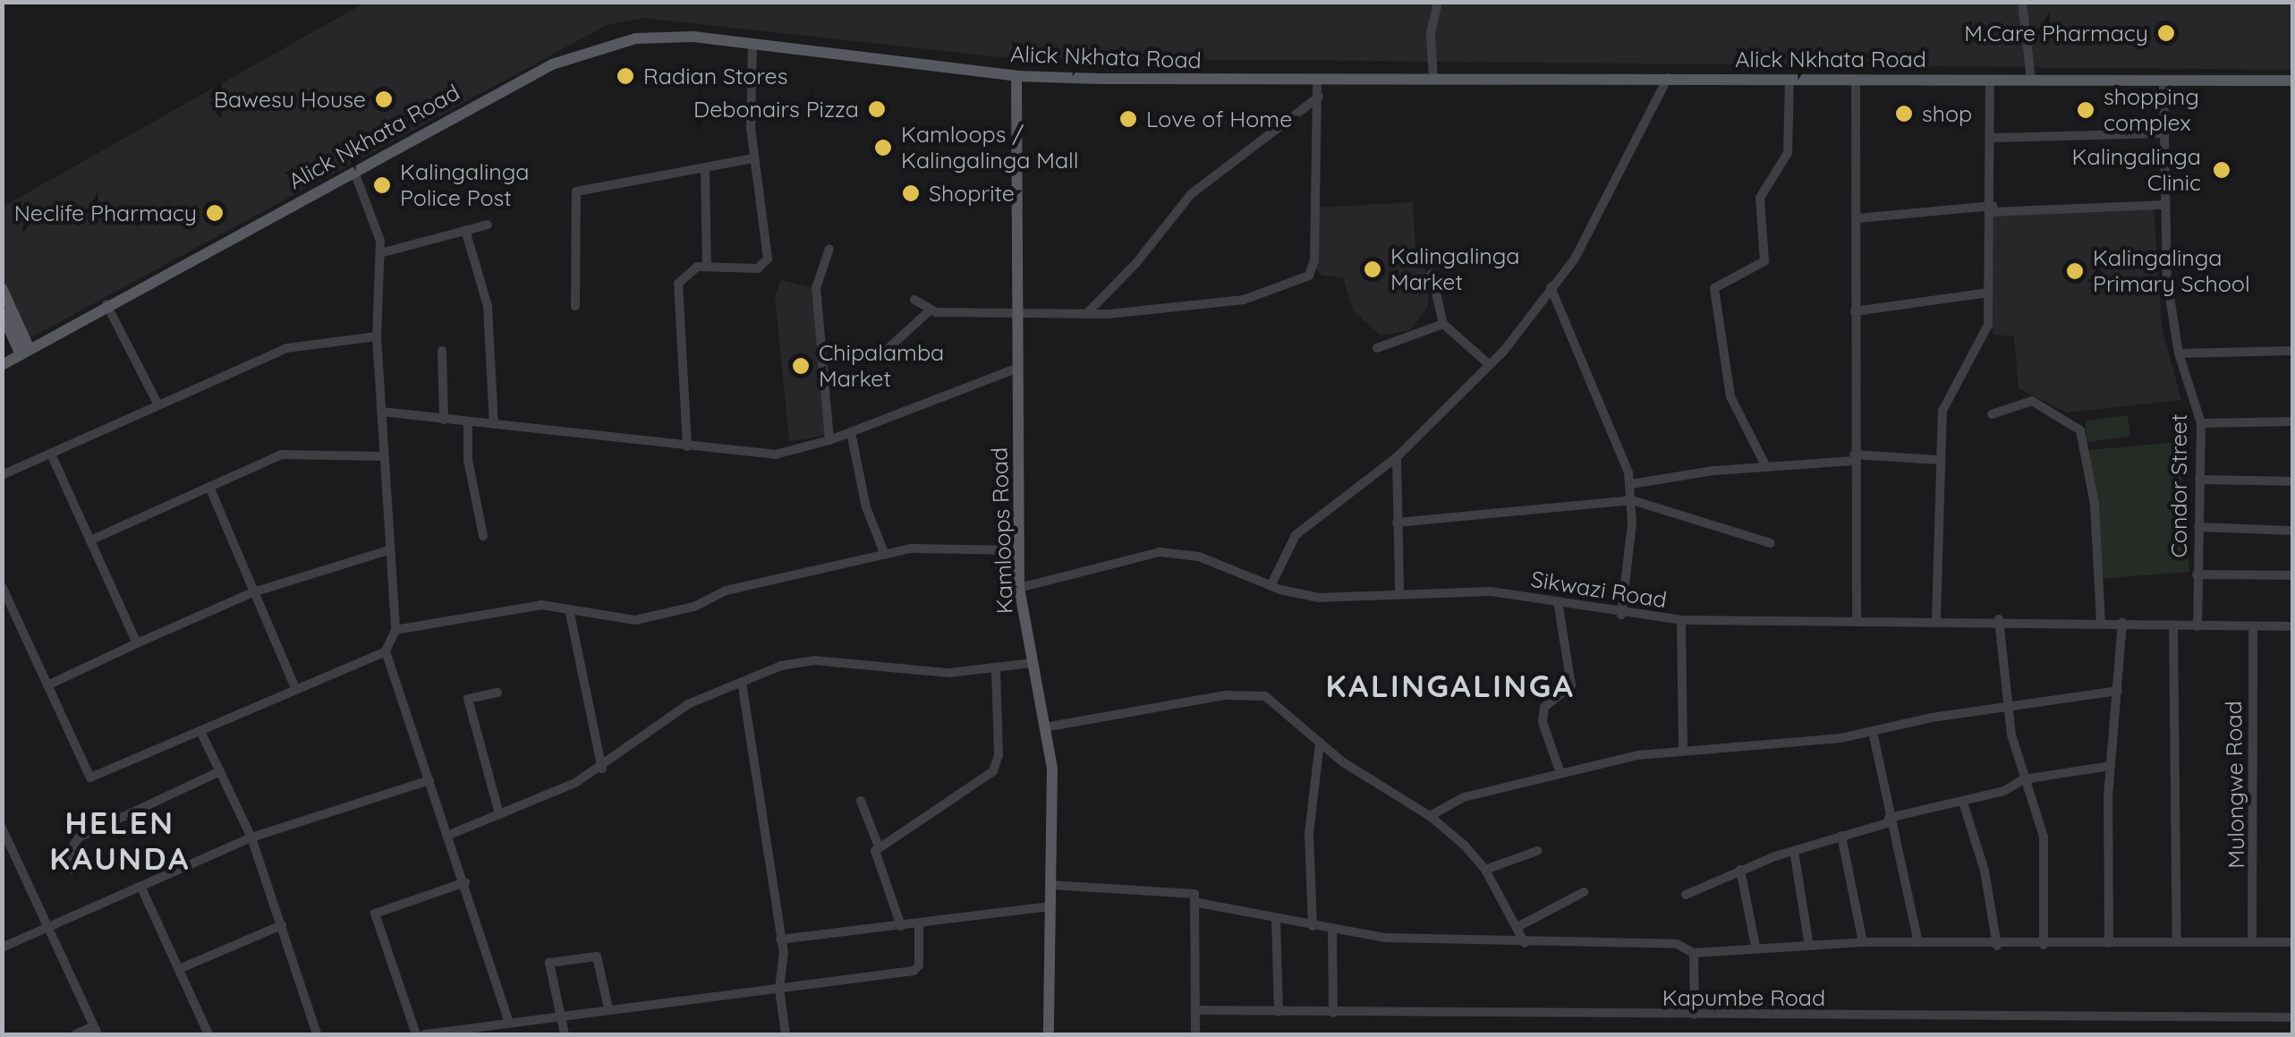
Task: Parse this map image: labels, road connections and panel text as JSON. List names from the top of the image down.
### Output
{
  "streets": {
    "main road": ["Alick Nkhata Road", "Kamloops Road"],
    "street": [
      "Condor Street",
      "Sikwazi Road",
      "Mulongwe Road",
      "Kapumbe Road"
    ]
  },
  "crossings": [
    ["Alick Nkhata Road", "Condor Street"],
    ["Alick Nkhata Road", "Kamloops Road"],
    ["Condor Street", "Sikwazi Road"],
    ["Kamloops Road", "Sikwazi Road"],
    ["Sikwazi Road", "Mulongwe Road"]
  ],
  "districts": ["KALINGALINGA", "HELEN KAUNDA"],
  "places": [
    "M.Care Pharmacy",
    "Radian Stores",
    "Bawesu House",
    "Debonairs Pizza",
    "shopping complex",
    "shop",
    "Love of Home",
    "Kamloops / Kalingalinga Mall",
    "Kalingalinga Clinic",
    "Kalingalinga Police Post",
    "Shoprite",
    "Neclife Pharmacy",
    "Kalingalinga Market",
    "Kalingalinga Primary School",
    "Chipalamba Market"
  ]
}
